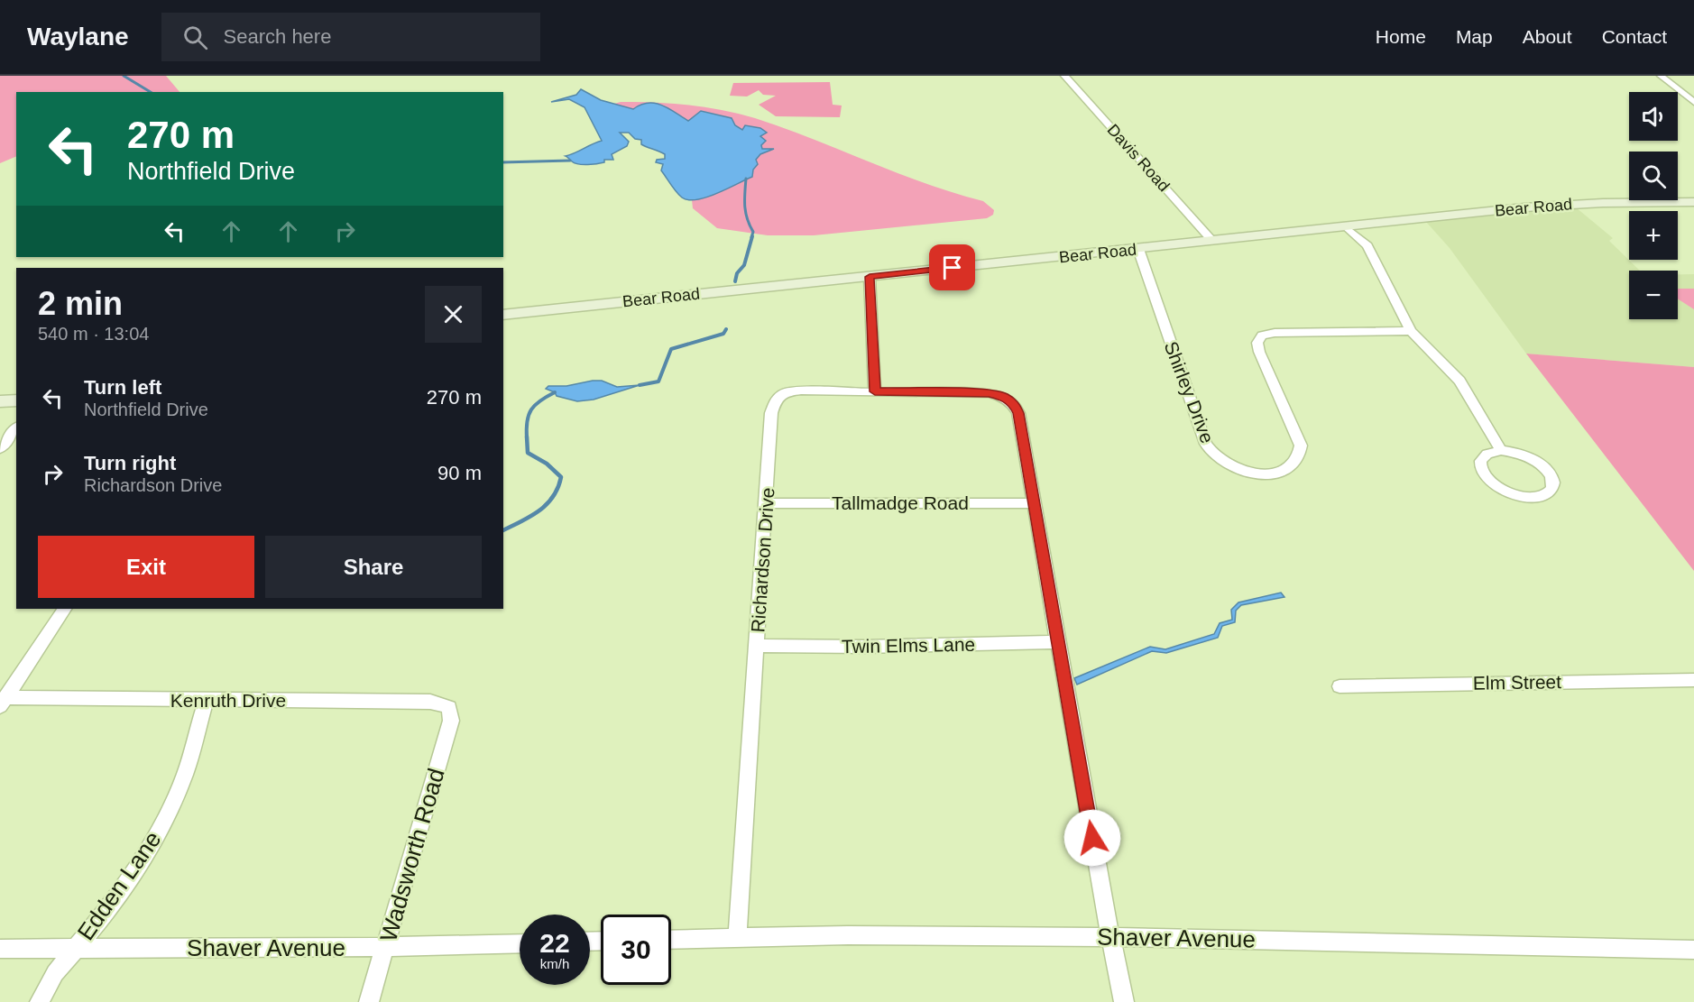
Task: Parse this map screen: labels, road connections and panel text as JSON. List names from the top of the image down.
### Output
{
  "streets": {
    "main road": ["Bear Road"],
    "street": [
      "Davis Road",
      "Shirley Drive",
      "Tallmadge Road",
      "Richardson Drive",
      "Twin Elms Lane",
      "Elm Street",
      "Kenruth Drive",
      "Wadsworth Road",
      "Edden Lane",
      "Shaver Avenue"
    ]
  },
  "crossings": [
    ["Davis Road", "Bear Road"],
    ["Bear Road", "Shirley Drive"],
    ["Tallmadge Road", "Richardson Drive"],
    ["Richardson Drive", "Twin Elms Lane"],
    ["Richardson Drive", "Shaver Avenue"],
    ["Kenruth Drive", "Wadsworth Road"],
    ["Kenruth Drive", "Edden Lane"],
    ["Wadsworth Road", "Shaver Avenue"],
    ["Edden Lane", "Shaver Avenue"]
  ],
  "page": {
    "header": "Waylane",
    "search": "Search here",
    "nav": [
      "Home",
      "Map",
      "About",
      "Contact"
    ],
    "map_buttons": ["+", "−"],
    "turn": ["270 m", "Northfield Drive"],
    "heading": ["2 min", "540 m · 13:04"],
    "list": [
      {
        "name": "Turn left",
        "note": "Northfield Drive",
        "value": "270 m"
      },
      {
        "name": "Turn right",
        "note": "Richardson Drive",
        "value": "90 m"
      }
    ],
    "buttons": ["Exit", "Share"],
    "speed": "22 km/h",
    "limit": "30"
  }
}
